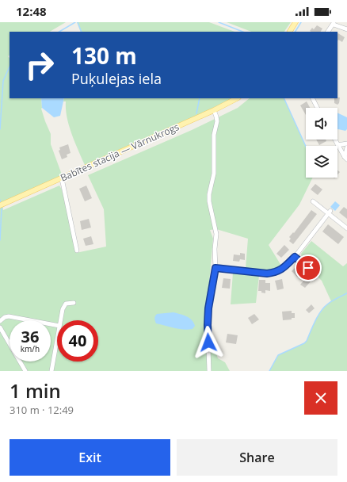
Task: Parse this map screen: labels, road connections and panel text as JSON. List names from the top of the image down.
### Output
{
  "streets": {
    "main road": ["Babītes stacija — Vārnukrogs"]
  },
  "page": {
    "status": "12:48",
    "turn": ["130 m", "Puķulejas iela"],
    "speed": "36 km/h",
    "limit": "40",
    "heading": ["1 min", "310 m · 12:49"],
    "buttons": ["Exit", "Share"]
  }
}
